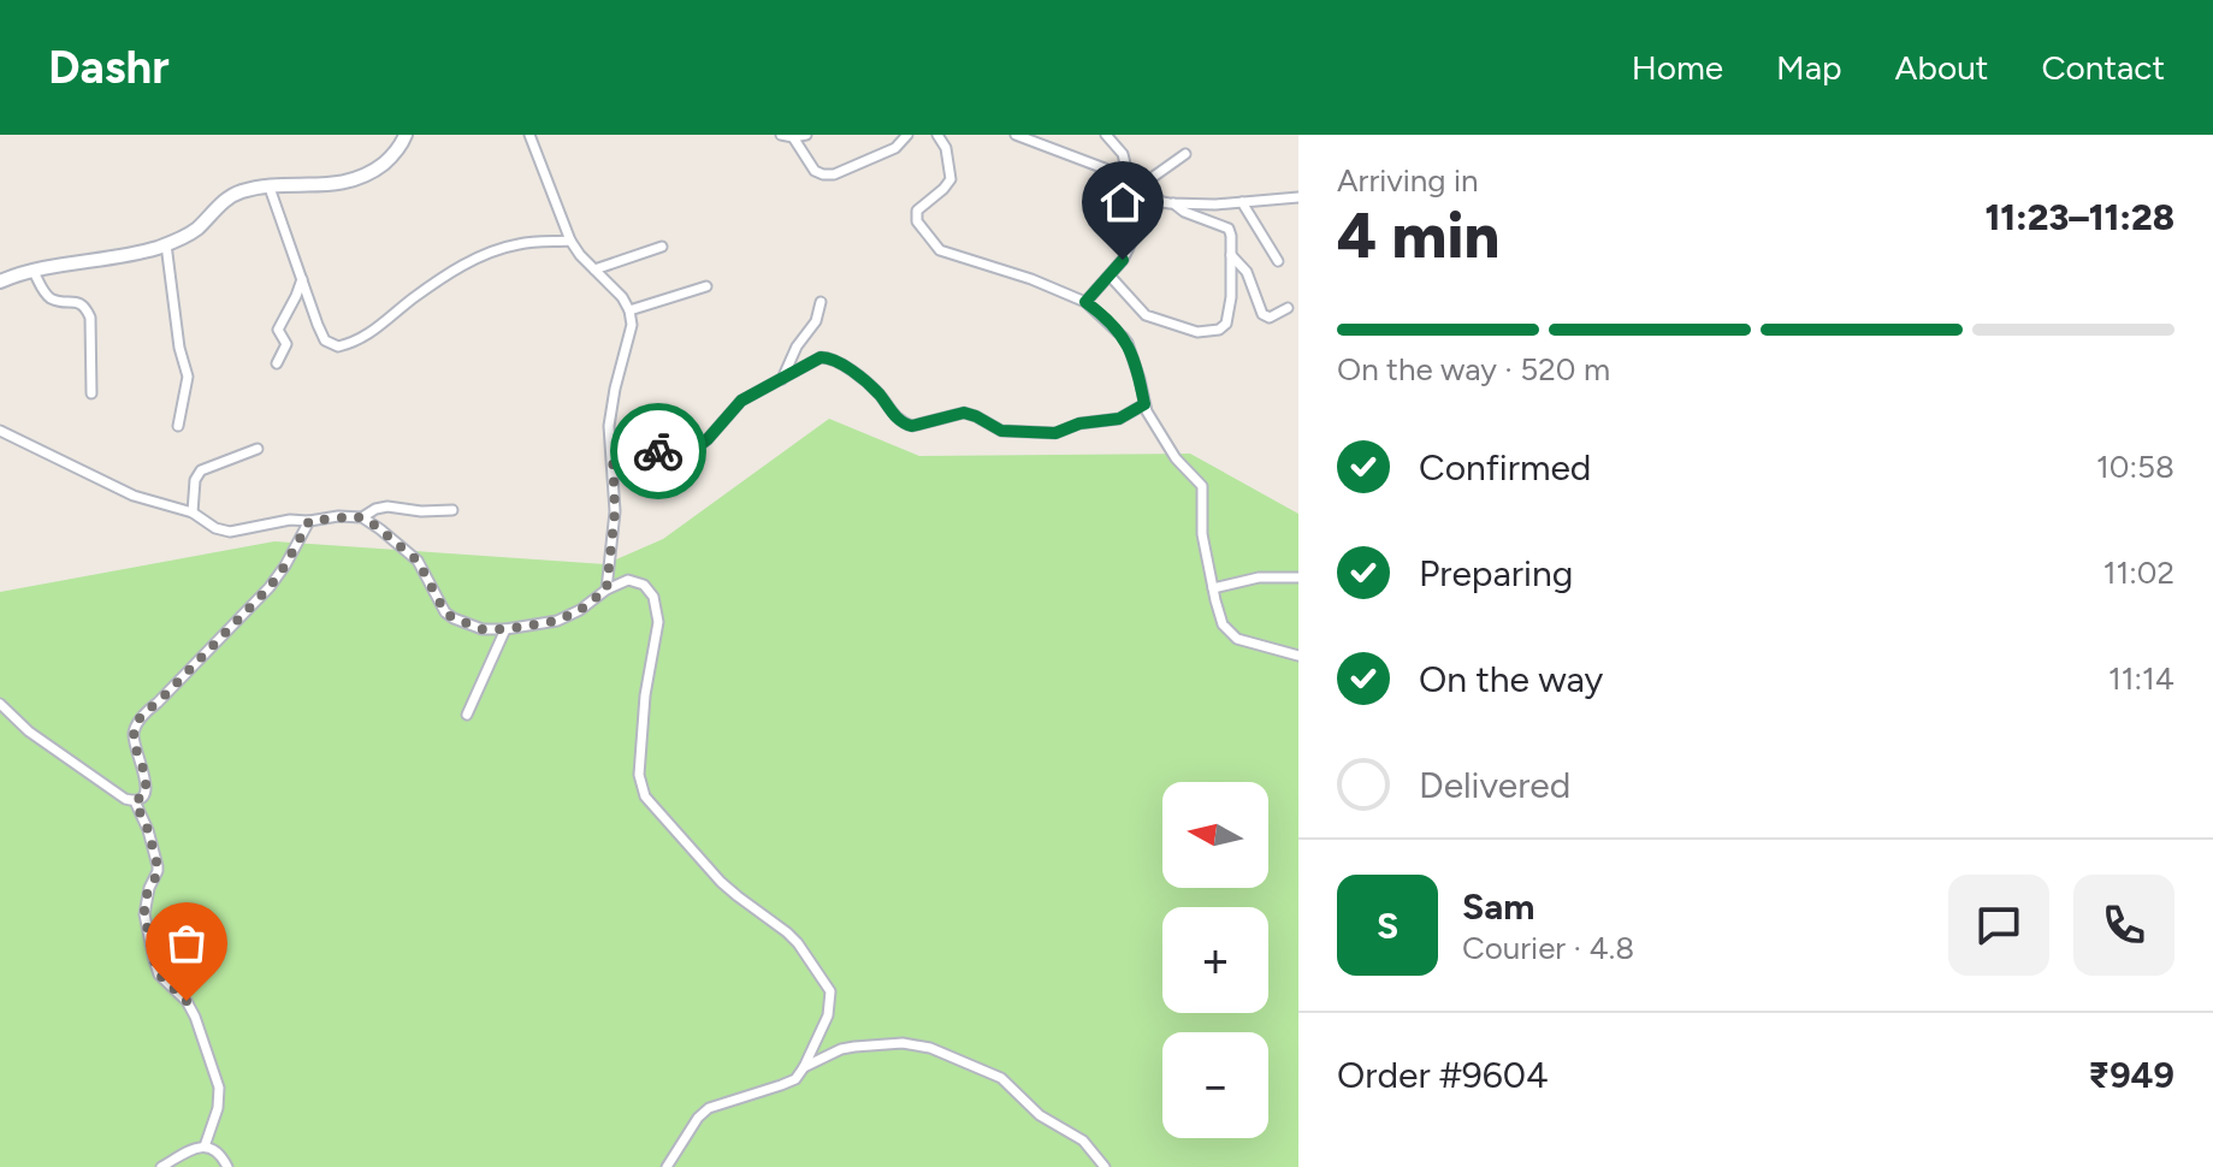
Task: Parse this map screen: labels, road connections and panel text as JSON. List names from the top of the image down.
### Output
{
  "north": "left",
  "page": {
    "header": "Dashr",
    "nav": [
      "Home",
      "Map",
      "About",
      "Contact"
    ],
    "heading": ["4 min", "Arriving in", "11:23–11:28"],
    "panel": [
      "Sam",
      "Courier · 4.8",
      "Order #9604",
      "₹949"
    ],
    "bar": "On the way · 520 m",
    "list": [
      ["Confirmed", "10:58"],
      ["Preparing", "11:02"],
      ["On the way", "11:14"],
      "Delivered"
    ],
    "map_buttons": ["+", "−"],
    "round": "S"
  }
}
